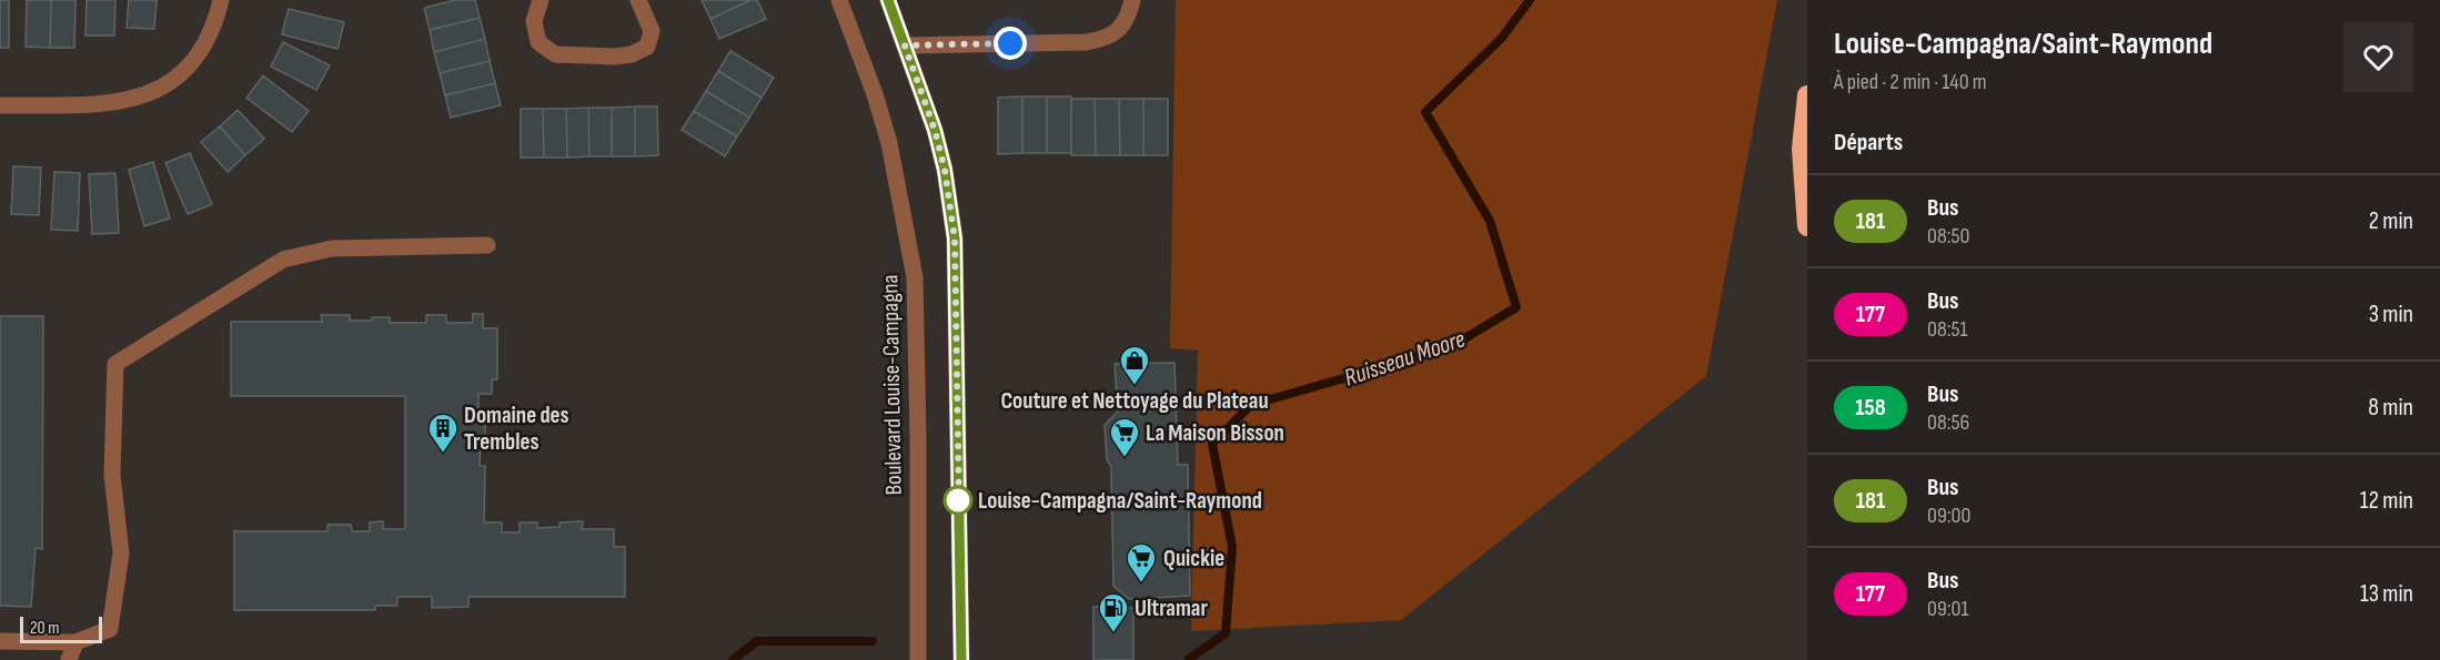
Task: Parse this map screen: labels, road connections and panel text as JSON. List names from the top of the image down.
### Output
{
  "streets": {
    "street": ["Boulevard Louise-Campagna"]
  },
  "water": ["Ruisseau Moore"],
  "places": {
    "shop": ["Couture et Nettoyage du Plateau"],
    "building": ["Domaine des Trembles"],
    "supermarket": ["La Maison Bisson", "Quickie"],
    "other": ["Louise-Campagna/Saint-Raymond"],
    "fuel station": ["Ultramar"]
  },
  "lines": ["bus line 181"],
  "scale_bar": "20 m",
  "page": {
    "heading": [
      ["Louise-Campagna/Saint-Raymond", "À pied · 2 min · 140 m"],
      "Départs"
    ],
    "list": [
      {
        "mark": "181",
        "name": "Bus",
        "note": "08:50",
        "value": "2 min"
      },
      {
        "mark": "177",
        "name": "Bus",
        "note": "08:51",
        "value": "3 min"
      },
      {
        "mark": "158",
        "name": "Bus",
        "note": "08:56",
        "value": "8 min"
      },
      {
        "mark": "181",
        "name": "Bus",
        "note": "09:00",
        "value": "12 min"
      },
      {
        "mark": "177",
        "name": "Bus",
        "note": "09:01",
        "value": "13 min"
      }
    ],
    "scale": "20 m"
  }
}
